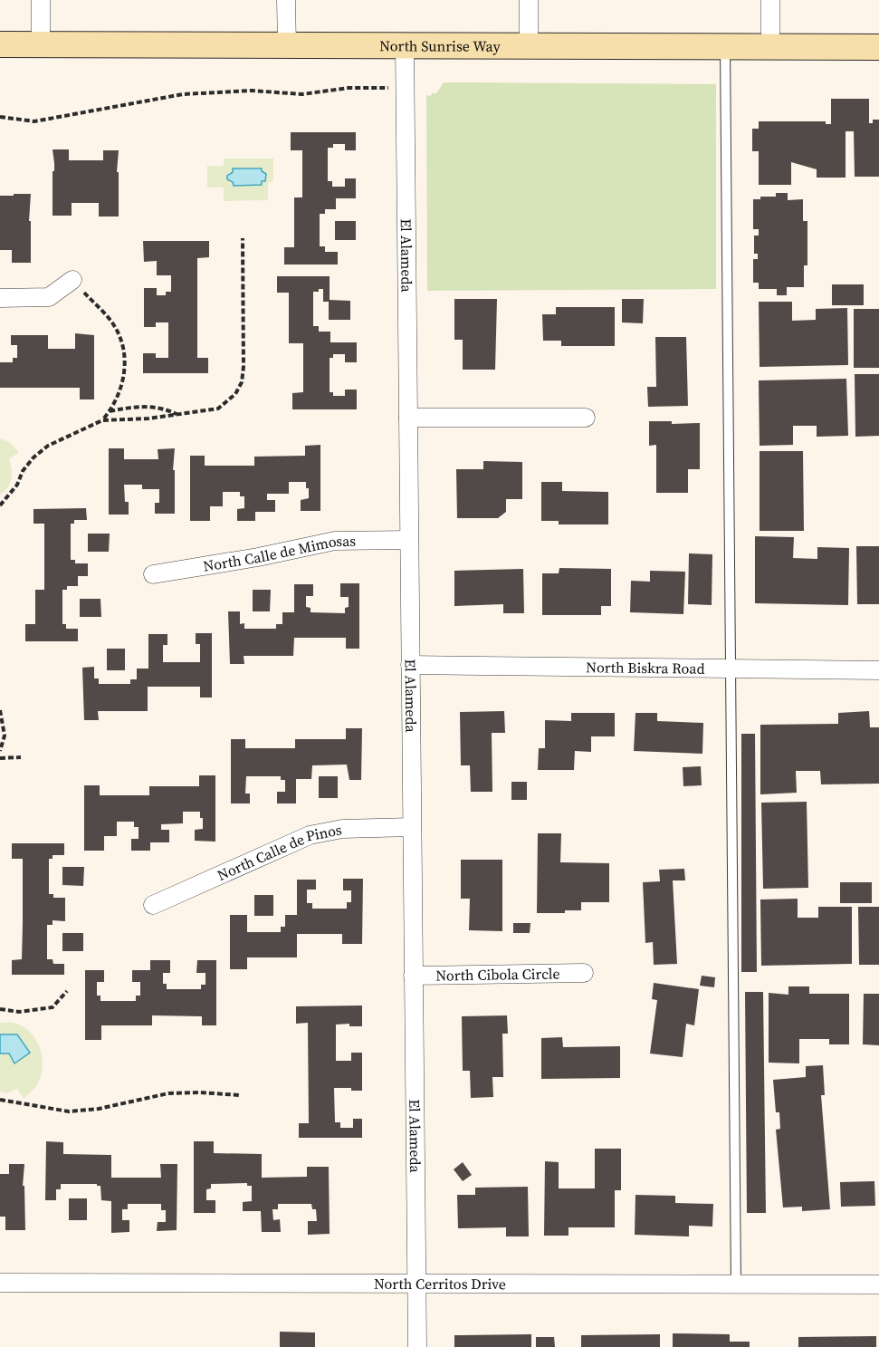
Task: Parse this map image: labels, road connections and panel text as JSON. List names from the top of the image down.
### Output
{
  "streets": {
    "main road": ["North Sunrise Way"],
    "street": [
      "El Alameda",
      "North Calle de Mimosas",
      "North Biskra Road",
      "North Calle de Pinos",
      "North Cibola Circle",
      "North Cerritos Drive"
    ]
  },
  "crossings": [
    ["North Sunrise Way", "El Alameda"],
    ["El Alameda", "North Calle de Mimosas"],
    ["El Alameda", "North Biskra Road"],
    ["El Alameda", "North Calle de Pinos"],
    ["El Alameda", "North Cibola Circle"],
    ["El Alameda", "North Cerritos Drive"]
  ]
}
